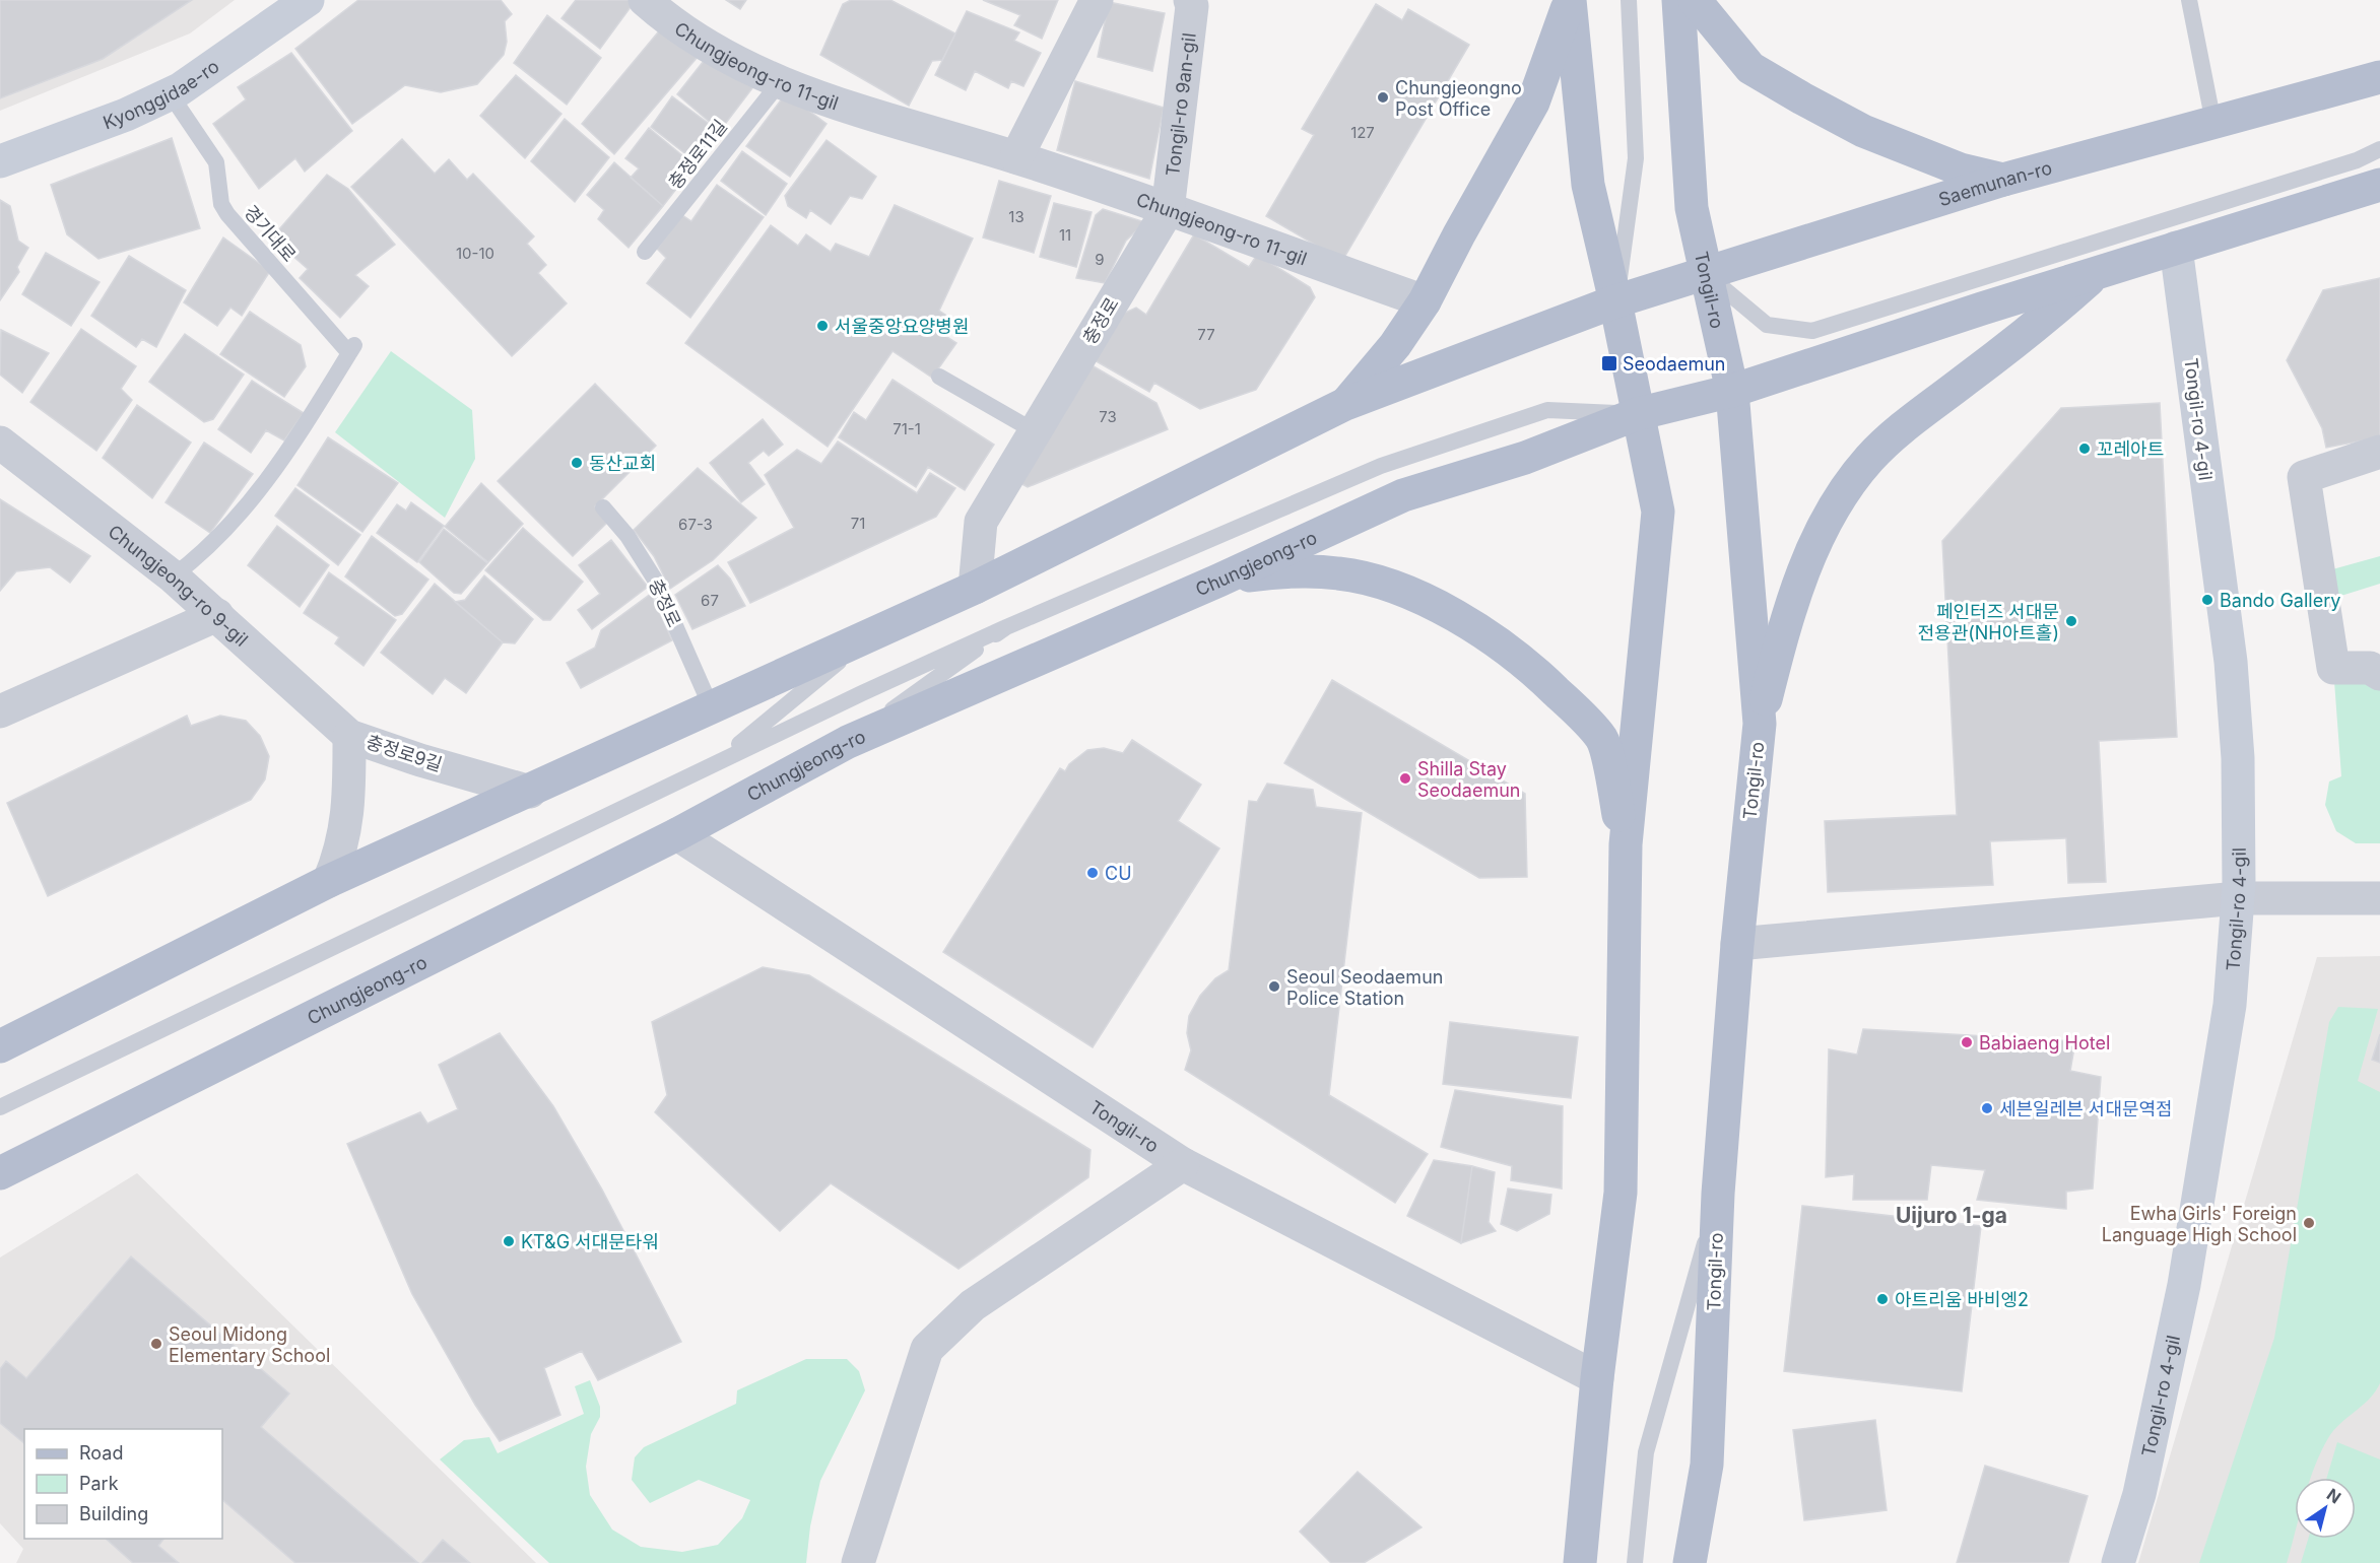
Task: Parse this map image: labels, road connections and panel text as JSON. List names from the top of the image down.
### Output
{
  "streets": {
    "main road": ["Saemunan-ro", "Tongil-ro", "Chungjeong-ro"],
    "street": [
      "Chungjeong-ro 11-gil",
      "Kyonggidae-ro",
      "Tongil-ro 9an-gil",
      "충정로",
      "Tongil-ro 4-gil",
      "Chungjeong-ro 9-gil",
      "충정로9길"
    ],
    "lane": ["충정로11길", "경기대로"]
  },
  "crossings": [
    ["Chungjeong-ro 11-gil", "Tongil-ro 9an-gil"],
    ["Chungjeong-ro 11-gil", "충정로11길"],
    ["Chungjeong-ro 11-gil", "충정로"],
    ["Kyonggidae-ro", "경기대로"],
    ["Tongil-ro 9an-gil", "충정로"],
    ["Saemunan-ro", "Tongil-ro"],
    ["경기대로", "Chungjeong-ro 9-gil"],
    ["Tongil-ro", "Chungjeong-ro"],
    ["Chungjeong-ro 9-gil", "충정로9길"]
  ],
  "districts": ["Uijuro 1-ga"],
  "places": {
    "other": [
      "Chungjeongno Post Office",
      "서울중앙요양병원",
      "꼬레아트",
      "동산교회",
      "Bando Gallery",
      "페인터즈 서대문 전용관(NH아트홀)",
      "Shilla Stay Seodaemun",
      "CU",
      "Seoul Seodaemun Police Station",
      "Babiaeng Hotel",
      "세븐일레븐 서대문역점",
      "Ewha Girls' Foreign Language High School",
      "KT&G 서대문타워",
      "아트리움 바비엥2",
      "Seoul Midong Elementary School"
    ],
    "transit": ["Seodaemun"]
  },
  "house_numbers": [
    "127",
    "13",
    "11",
    "10-10",
    "9",
    "77",
    "73",
    "71-1",
    "71",
    "67-3",
    "67"
  ],
  "legend": ["Road", "Park", "Building"],
  "north": "top right"
}
